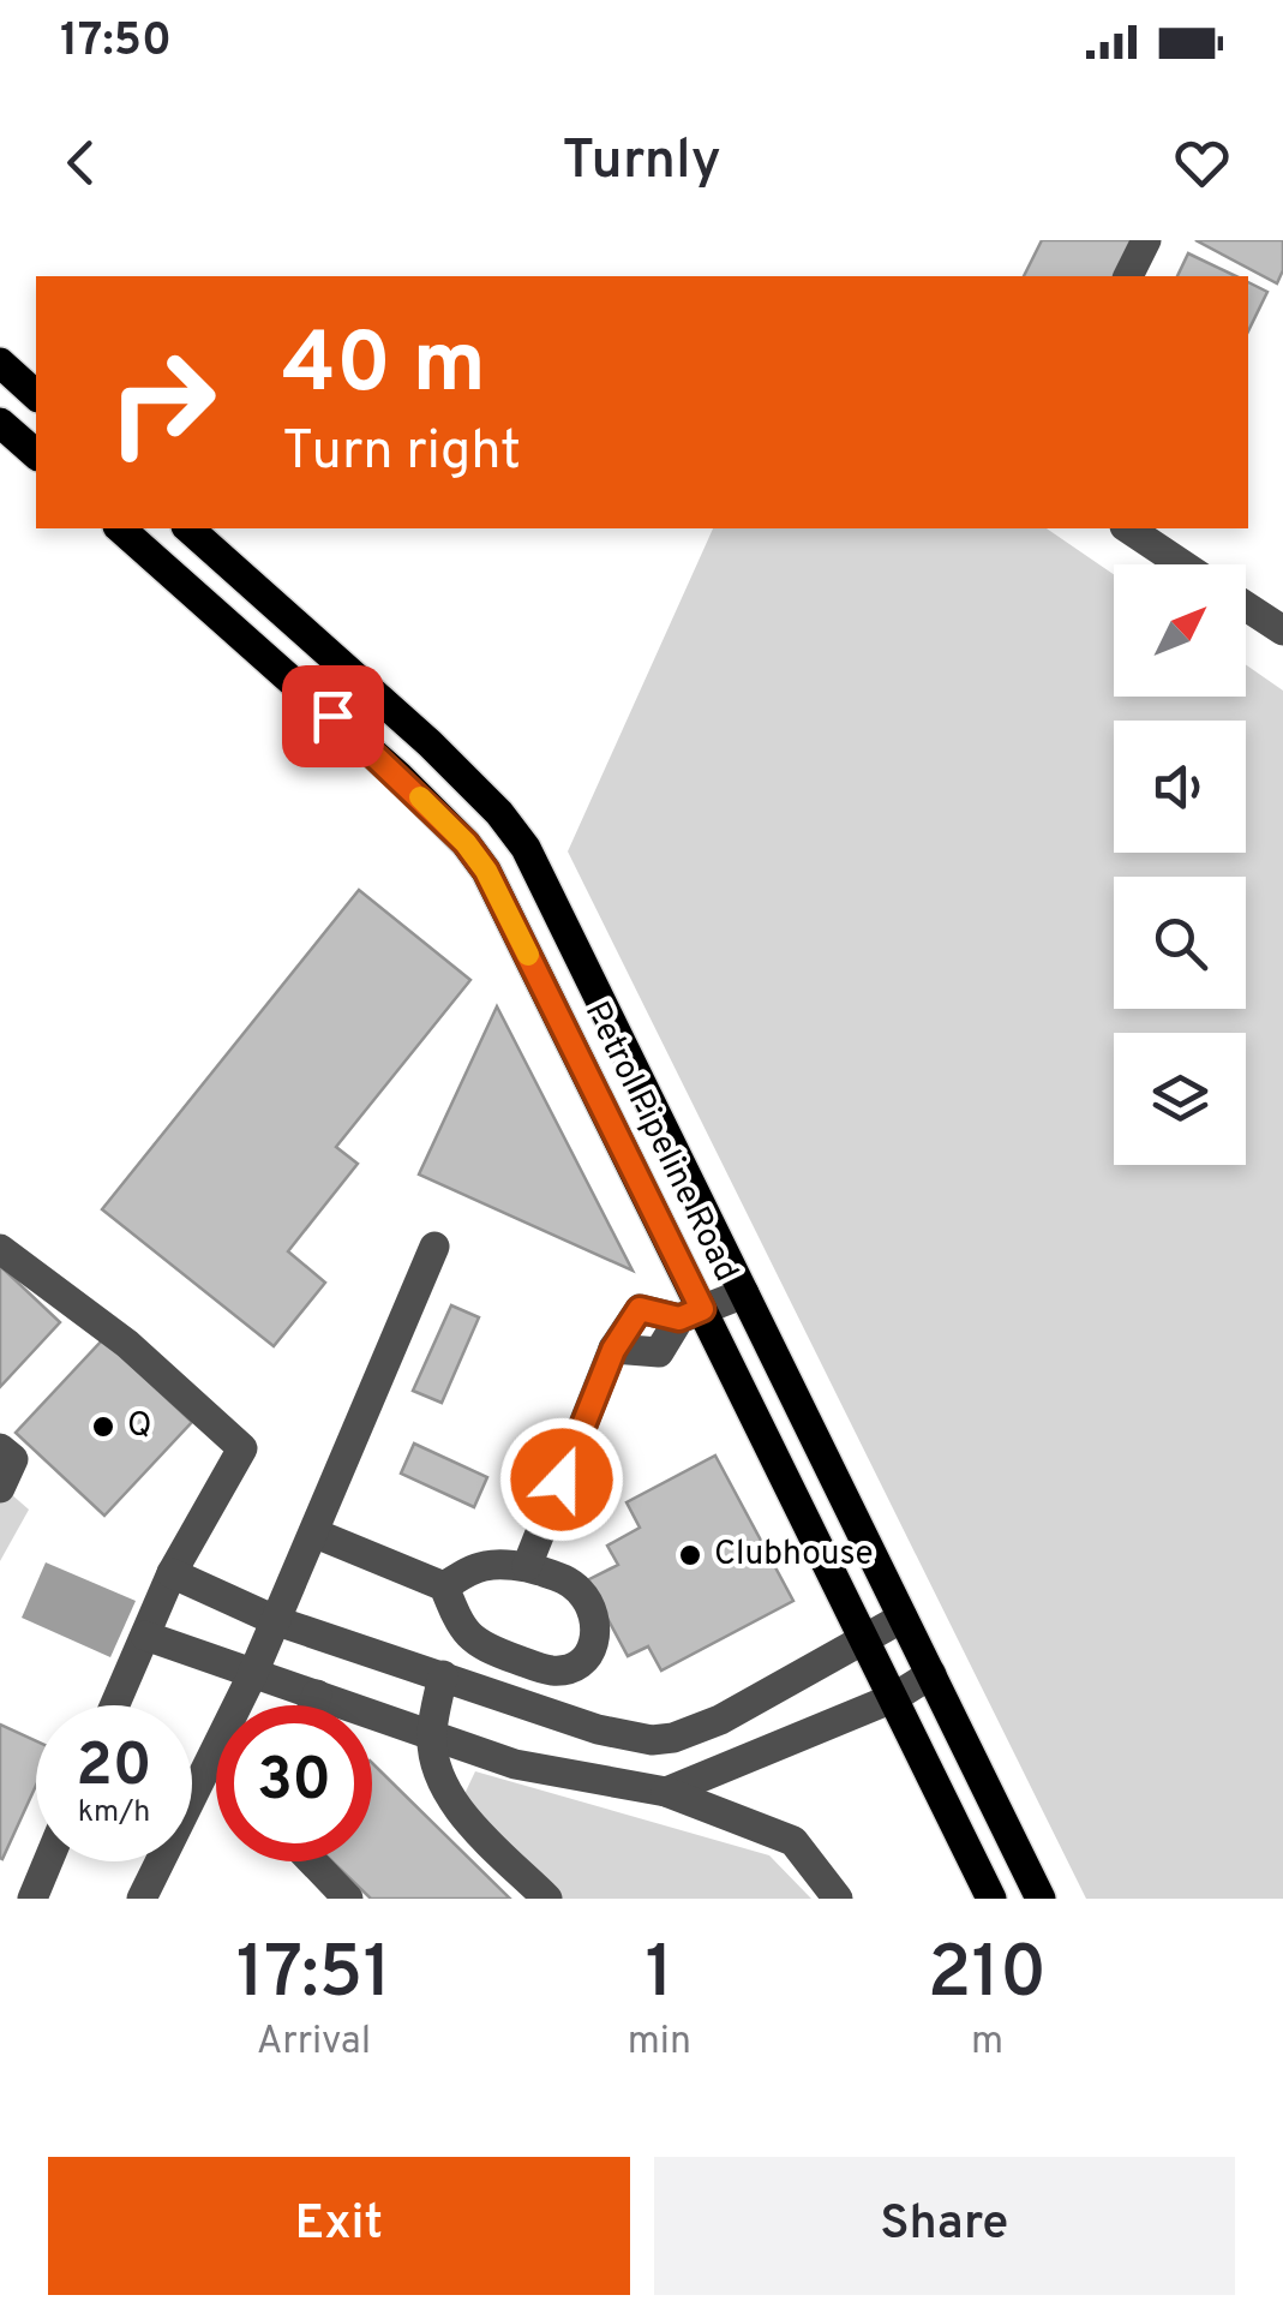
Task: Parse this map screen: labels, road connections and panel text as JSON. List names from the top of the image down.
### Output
{
  "streets": {
    "main road": ["Petrol Pipeline Road"]
  },
  "places": ["Q", "Clubhouse"],
  "north": "top right",
  "page": {
    "status": "17:50",
    "header": "Turnly",
    "turn": ["40 m", "Turn right"],
    "speed": "20 km/h",
    "limit": "30",
    "eta": [
      "17:51",
      "Arrival",
      "1",
      "min",
      "210",
      "m"
    ],
    "buttons": ["Exit", "Share"]
  }
}
